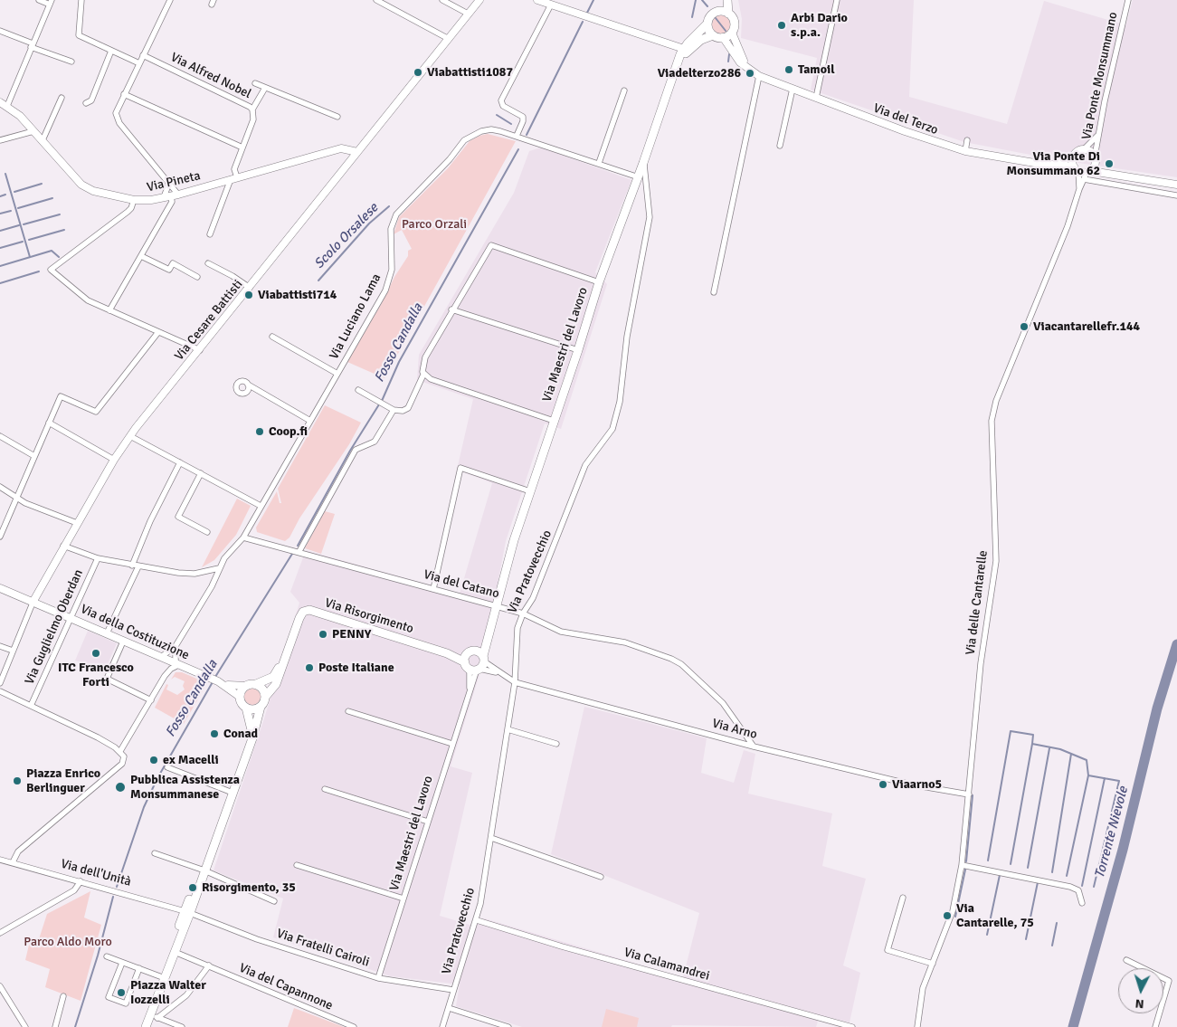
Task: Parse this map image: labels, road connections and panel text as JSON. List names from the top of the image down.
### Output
{
  "streets": {
    "main road": ["Via Maestri del Lavoro", "Via Risorgimento"],
    "street": [
      "Via Alfred Nobel",
      "Via Ponte Monsummano",
      "Via del Terzo",
      "Via Pineta",
      "Via Luciano Lama",
      "Via Cesare Battisti",
      "Via Pratovecchio",
      "Via del Catano",
      "Via delle Cantarelle",
      "Via Guglielmo Oberdan",
      "Via della Costituzione",
      "Via Arno",
      "Via dell'Unità",
      "Via Fratelli Cairoli",
      "Via Calamandrei",
      "Via del Capannone"
    ]
  },
  "crossings": [
    ["Via Alfred Nobel", "Via Pineta"],
    ["Via Ponte Monsummano", "Via del Terzo"],
    ["Via Ponte Monsummano", "Via delle Cantarelle"],
    ["Via del Terzo", "Via delle Cantarelle"],
    ["Via Pineta", "Via Cesare Battisti"],
    ["Via Luciano Lama", "Via Maestri del Lavoro"],
    ["Via Luciano Lama", "Via del Catano"],
    ["Via Cesare Battisti", "Via della Costituzione"],
    ["Via Maestri del Lavoro", "Via Pratovecchio"],
    ["Via Maestri del Lavoro", "Via del Catano"],
    ["Via Maestri del Lavoro", "Via Risorgimento"],
    ["Via Maestri del Lavoro", "Via Arno"],
    ["Via Maestri del Lavoro", "Via Fratelli Cairoli"],
    ["Via Pratovecchio", "Via del Catano"],
    ["Via Pratovecchio", "Via Arno"],
    ["Via Pratovecchio", "Via Fratelli Cairoli"],
    ["Via Pratovecchio", "Via Calamandrei"],
    ["Via del Catano", "Via Arno"],
    ["Via delle Cantarelle", "Via Arno"],
    ["Via Risorgimento", "Via della Costituzione"],
    ["Via Risorgimento", "Via Arno"],
    ["Via Risorgimento", "Via dell'Unità"],
    ["Via Risorgimento", "Via Fratelli Cairoli"],
    ["Via Risorgimento", "Via del Capannone"],
    ["Via Guglielmo Oberdan", "Via della Costituzione"],
    ["Via dell'Unità", "Via Fratelli Cairoli"]
  ],
  "water": ["Scolo Orsalese", "Fosso Candalla", "Torrente Nievole"],
  "parks": ["Parco Orzali", "Parco Aldo Moro"],
  "places": [
    "Arbi Dario s.p.a.",
    "Tamoil",
    "Viabattisti1087",
    "Viadelterzo286",
    "Via Ponte Di Monsummano 62",
    "Viabattisti714",
    "Viacantarellefr.144",
    "Coop.fi",
    "PENNY",
    "ITC Francesco Forti",
    "Poste Italiane",
    "Conad",
    "ex Macelli",
    "Piazza Enrico Berlinguer",
    "Viaarno5",
    "Pubblica Assistenza Monsummanese",
    "Risorgimento, 35",
    "Via Cantarelle, 75",
    "Piazza Walter Iozzelli"
  ],
  "north": "bottom"
}
